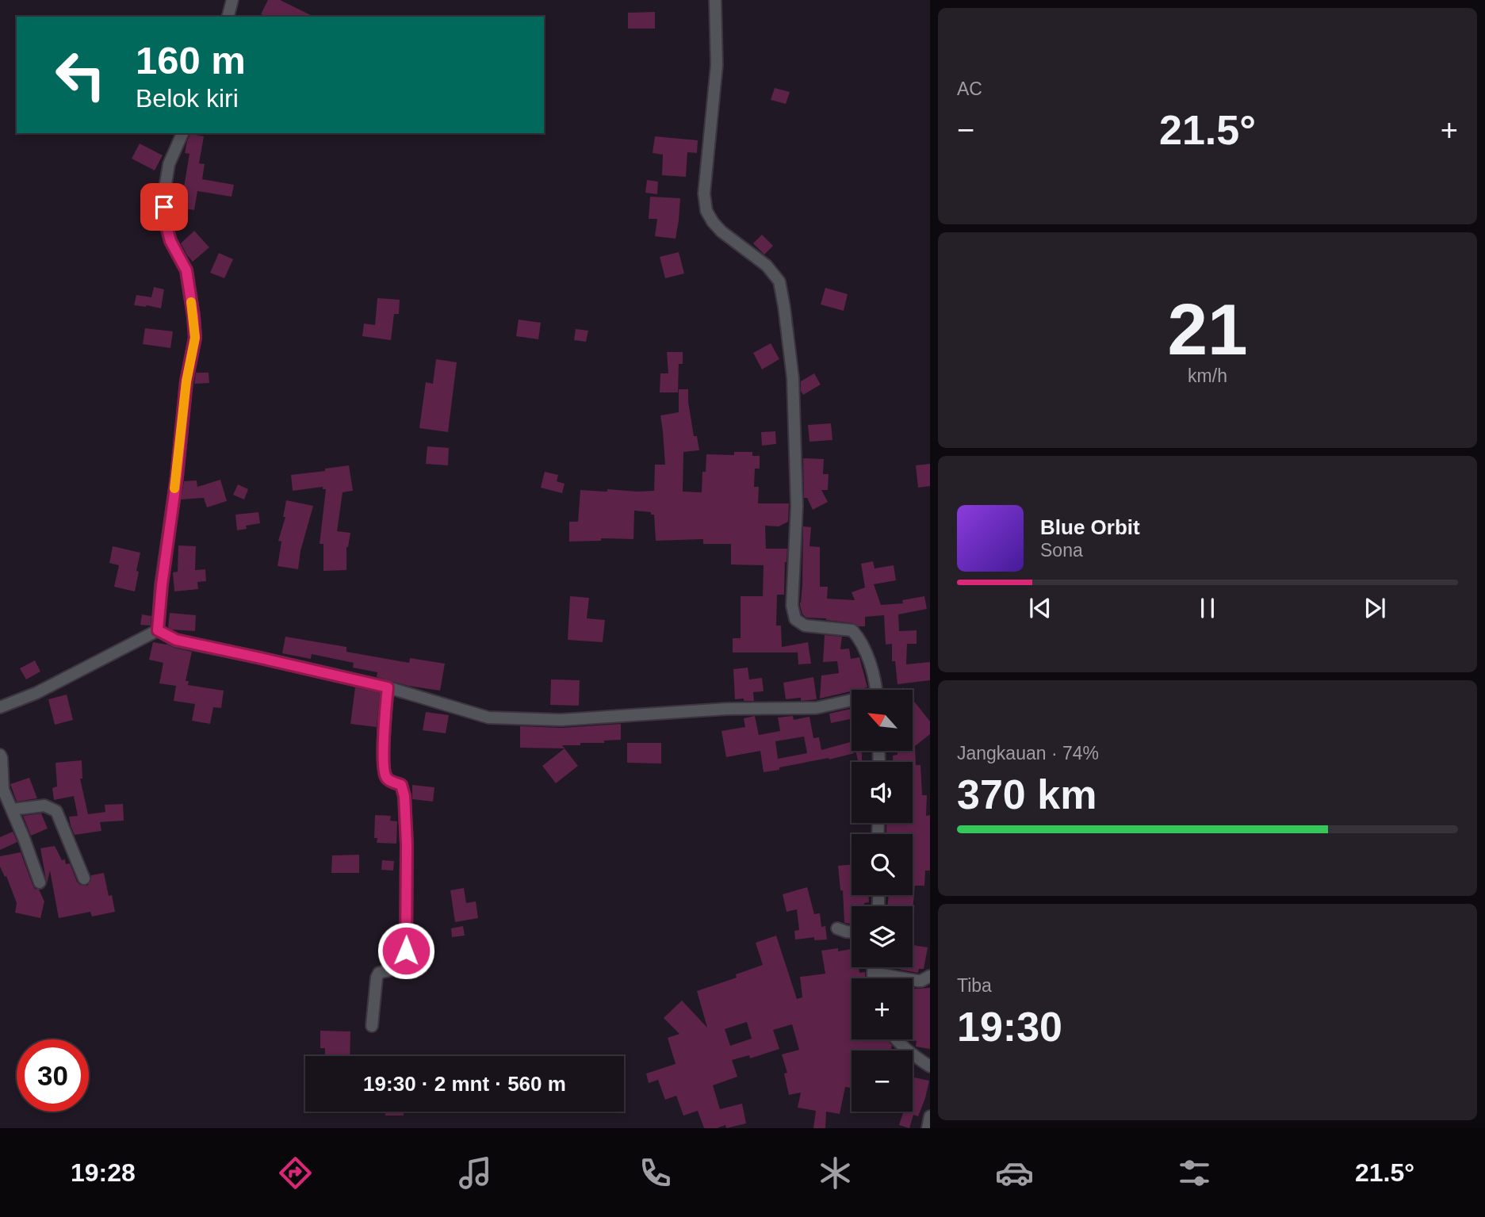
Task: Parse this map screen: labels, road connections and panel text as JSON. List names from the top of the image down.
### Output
{
  "north": "top left",
  "page": {
    "tile": [
      "AC",
      ["21", "km/h"],
      ["Jangkauan · 74%", "370 km"],
      ["Tiba", "19:30"]
    ],
    "turn": ["160 m", "Belok kiri"],
    "heat": ["−", "21.5°", "+"],
    "song": ["Blue Orbit", "Sona"],
    "map_buttons": ["+", "−"],
    "limit": "30",
    "trip": "19:30 · 2 mnt · 560 m",
    "tabs": ["19:28", "21.5°"]
  }
}
